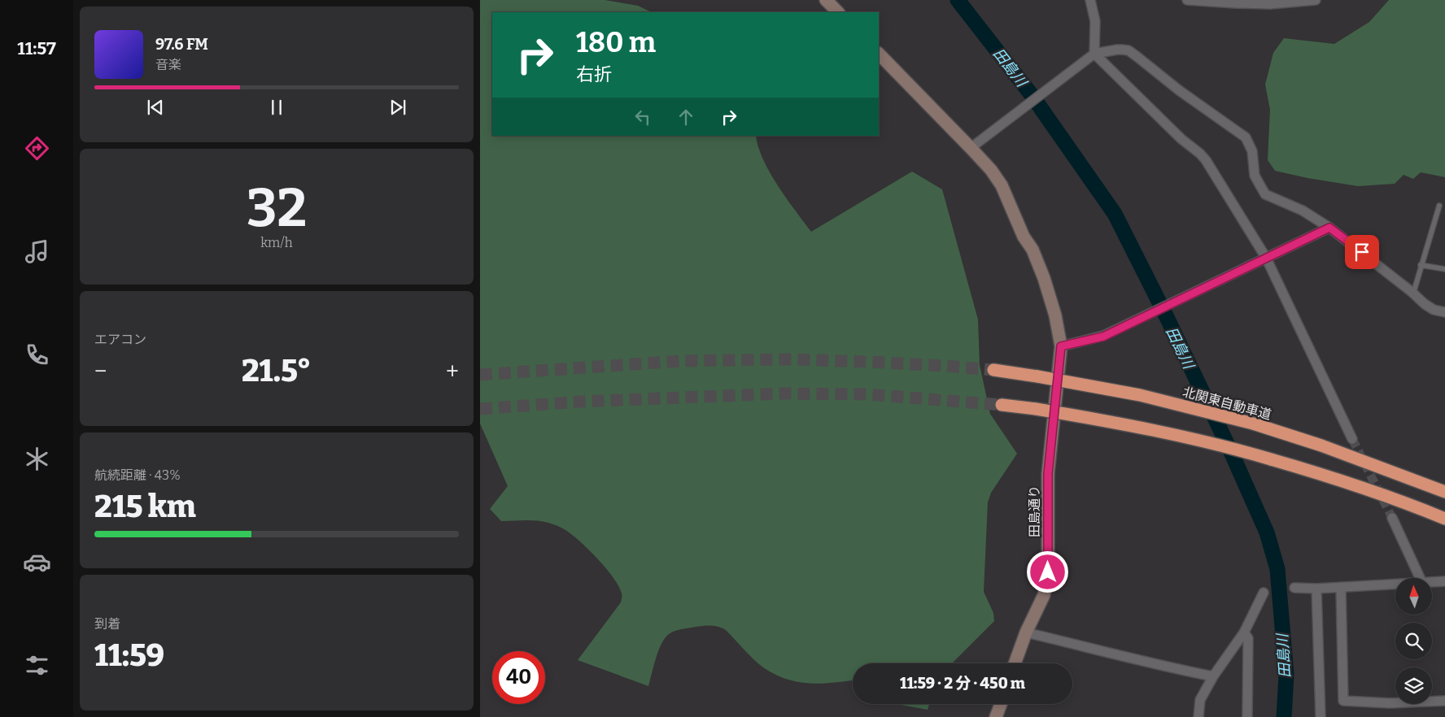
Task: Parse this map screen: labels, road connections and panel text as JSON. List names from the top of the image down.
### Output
{
  "streets": {
    "highway": ["北関東自動車道"],
    "street": ["田島通り"]
  },
  "water": ["田島川"],
  "north": "top",
  "page": {
    "tabs": "11:57",
    "turn": ["180 m", "右折"],
    "song": ["97.6 FM", "音楽"],
    "tile": [
      ["32", "km/h"],
      "エアコン",
      ["航続距離 · 43%", "215 km"],
      ["到着", "11:59"]
    ],
    "heat": ["−", "21.5°", "+"],
    "limit": "40",
    "trip": "11:59 · 2 分 · 450 m"
  }
}
